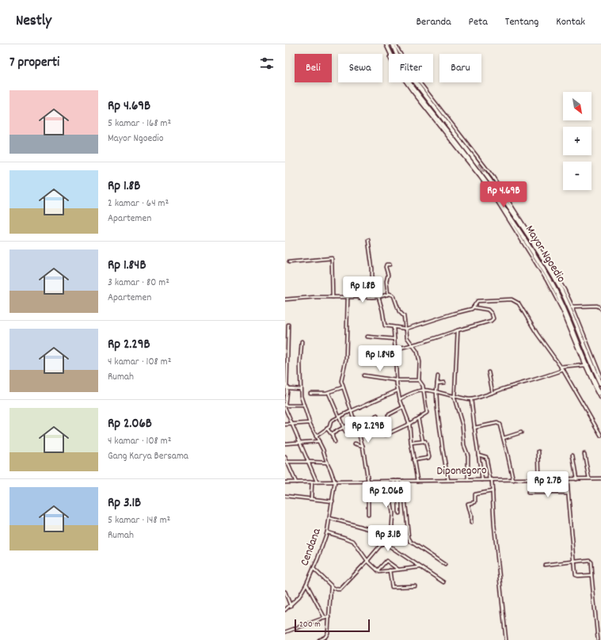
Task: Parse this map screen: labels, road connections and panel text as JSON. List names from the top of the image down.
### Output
{
  "streets": {
    "street": ["Mayor Ngoedio", "Diponegoro", "Cendana"]
  },
  "crossings": [
    ["Diponegoro", "Cendana"]
  ],
  "scale_bar": "200 m",
  "north": "bottom right",
  "page": {
    "header": "Nestly",
    "nav": [
      "Beranda",
      "Peta",
      "Tentang",
      "Kontak"
    ],
    "heading": "7 properti",
    "chip": [
      "Beli",
      "Sewa",
      "Filter",
      "Baru"
    ],
    "list": [
      {
        "name": "Rp 4.69B",
        "note": "5 kamar · 168 m² · Mayor Ngoedio"
      },
      {
        "name": "Rp 1.8B",
        "note": "2 kamar · 64 m² · Apartemen"
      },
      {
        "name": "Rp 1.84B",
        "note": "3 kamar · 80 m² · Apartemen"
      },
      {
        "name": "Rp 2.29B",
        "note": "4 kamar · 108 m² · Rumah"
      },
      {
        "name": "Rp 2.06B",
        "note": "4 kamar · 108 m² · Gang Karya Bersama"
      },
      {
        "name": "Rp 3.1B",
        "note": "5 kamar · 148 m² · Rumah"
      }
    ],
    "map_buttons": ["+", "−"],
    "price": [
      "Rp 4.69B",
      "Rp 1.8B",
      "Rp 1.84B",
      "Rp 2.29B",
      "Rp 2.7B",
      "Rp 2.06B",
      "Rp 3.1B"
    ],
    "scale": "200 m"
  }
}
